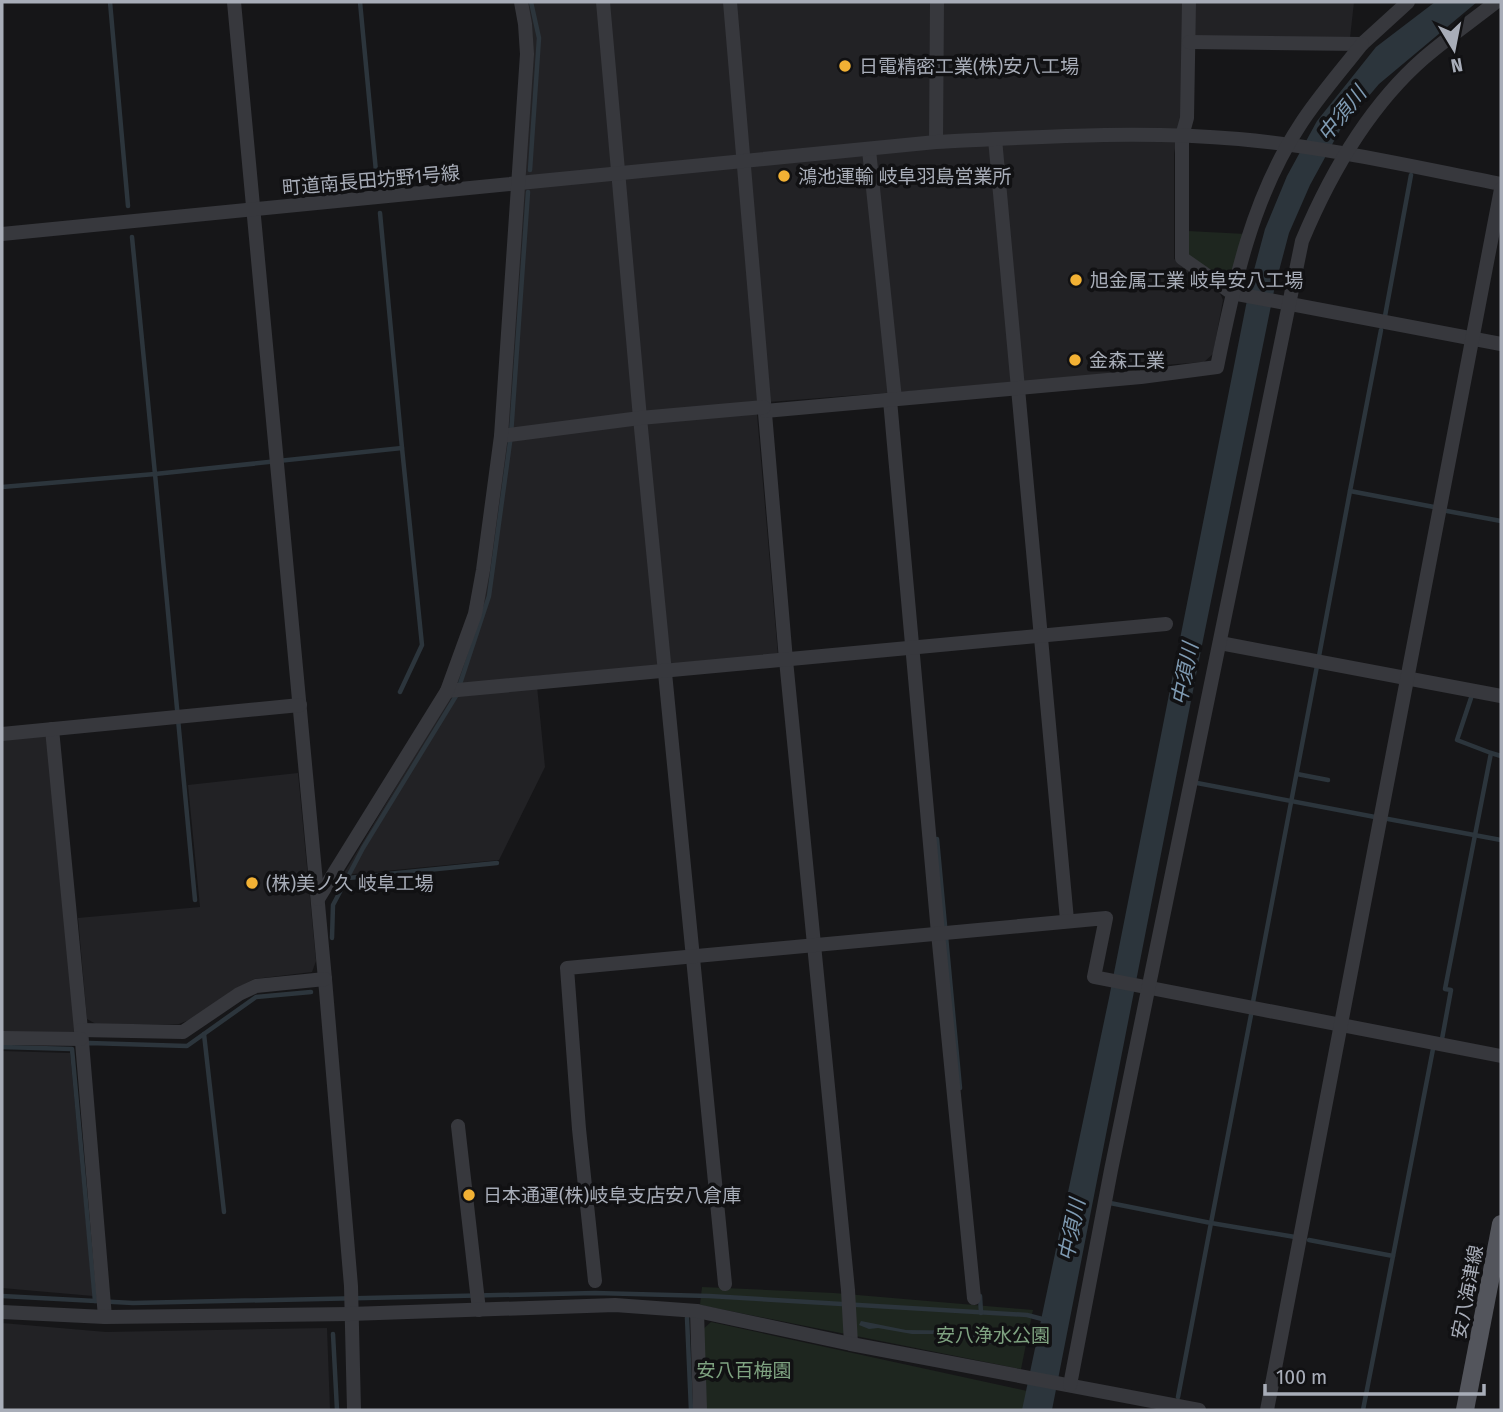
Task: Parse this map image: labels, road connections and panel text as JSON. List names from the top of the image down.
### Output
{
  "streets": {
    "main road": ["安八海津線"],
    "street": ["町道南長田坊野1号線"]
  },
  "water": ["中須川"],
  "parks": ["安八浄水公園", "安八百梅園"],
  "places": [
    "日電精密工業(株)安八工場",
    "鴻池運輸 岐阜羽島営業所",
    "旭金属工業 岐阜安八工場",
    "金森工業",
    "(株)美ノ久 岐阜工場",
    "日本通運(株)岐阜支店安八倉庫"
  ],
  "scale_bar": "100 m",
  "north": "bottom"
}
